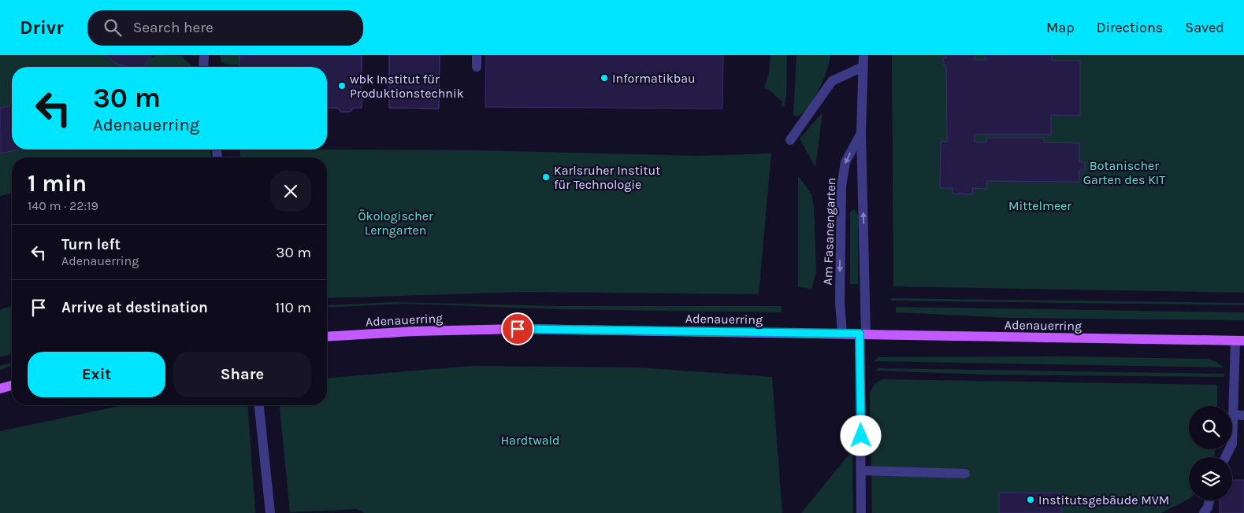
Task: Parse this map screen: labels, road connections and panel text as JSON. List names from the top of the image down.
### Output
{
  "streets": {
    "main road": ["Adenauerring"],
    "street": ["Am Fasanengarten"]
  },
  "crossings": [
    ["Am Fasanengarten", "Adenauerring"]
  ],
  "parks": [
    "Botanischer Garten des KIT",
    "Mittelmeer",
    "Ökologischer Lerngarten",
    "Hardtwald"
  ],
  "places": [
    "Informatikbau",
    "wbk Institut für Produktionstechnik",
    "Karlsruher Institut für Technologie",
    "Institutsgebäude MVM"
  ],
  "page": {
    "header": "Drivr",
    "search": "Search here",
    "nav": ["Map", "Directions", "Saved"],
    "turn": ["30 m", "Adenauerring"],
    "heading": ["1 min", "140 m · 22:19"],
    "list": [
      {
        "name": "Turn left",
        "note": "Adenauerring",
        "value": "30 m"
      },
      {
        "name": "Arrive at destination",
        "value": "110 m"
      }
    ],
    "buttons": ["Exit", "Share"]
  }
}
